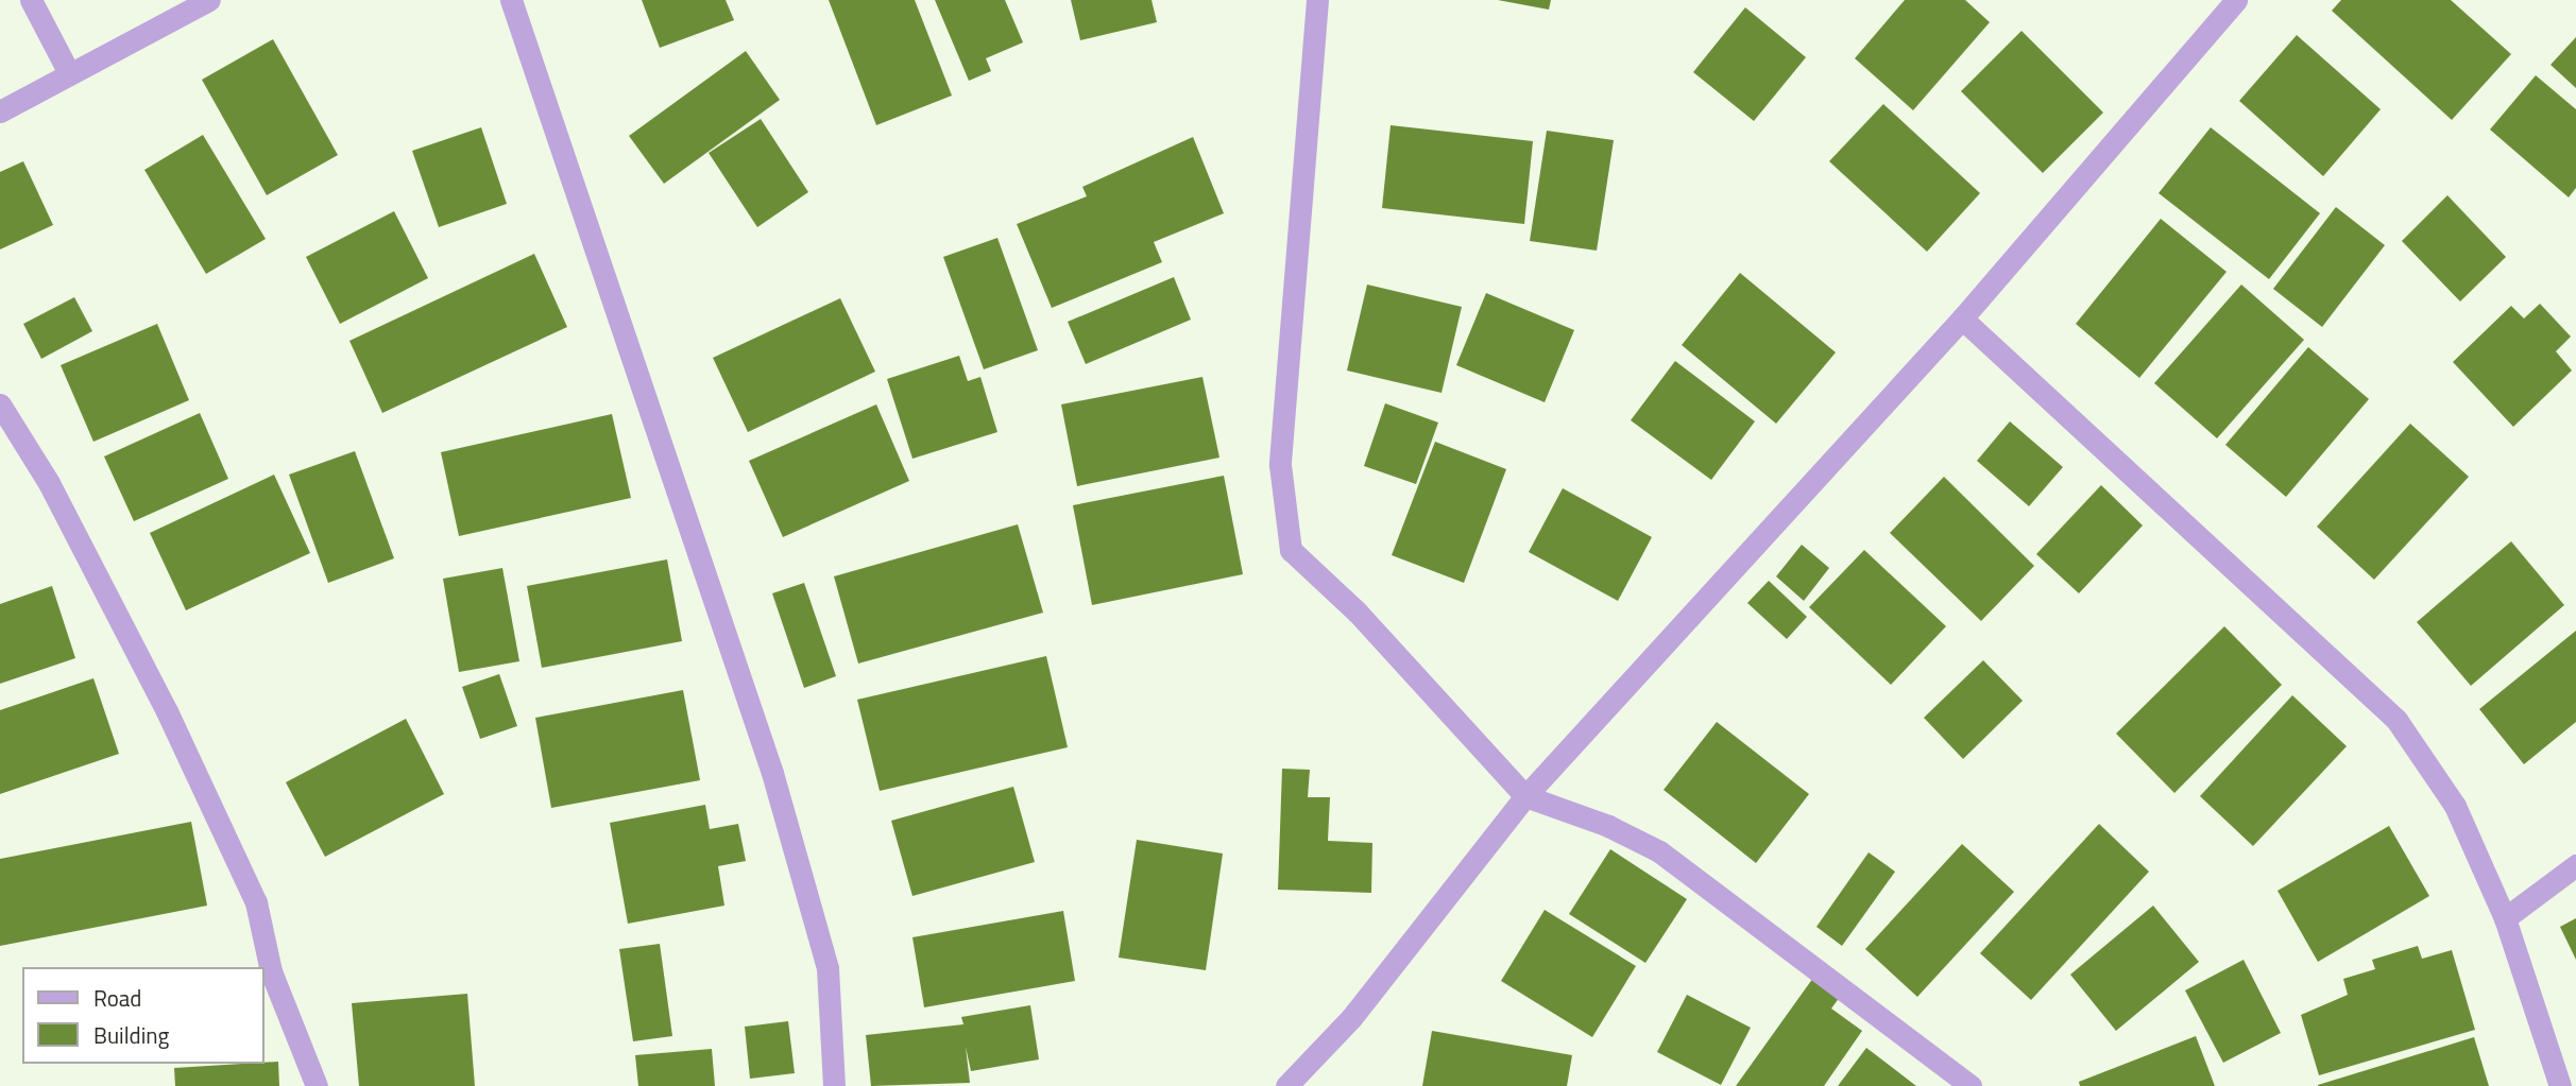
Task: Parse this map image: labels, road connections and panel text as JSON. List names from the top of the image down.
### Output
{
  "legend": ["Road", "Building"]
}
